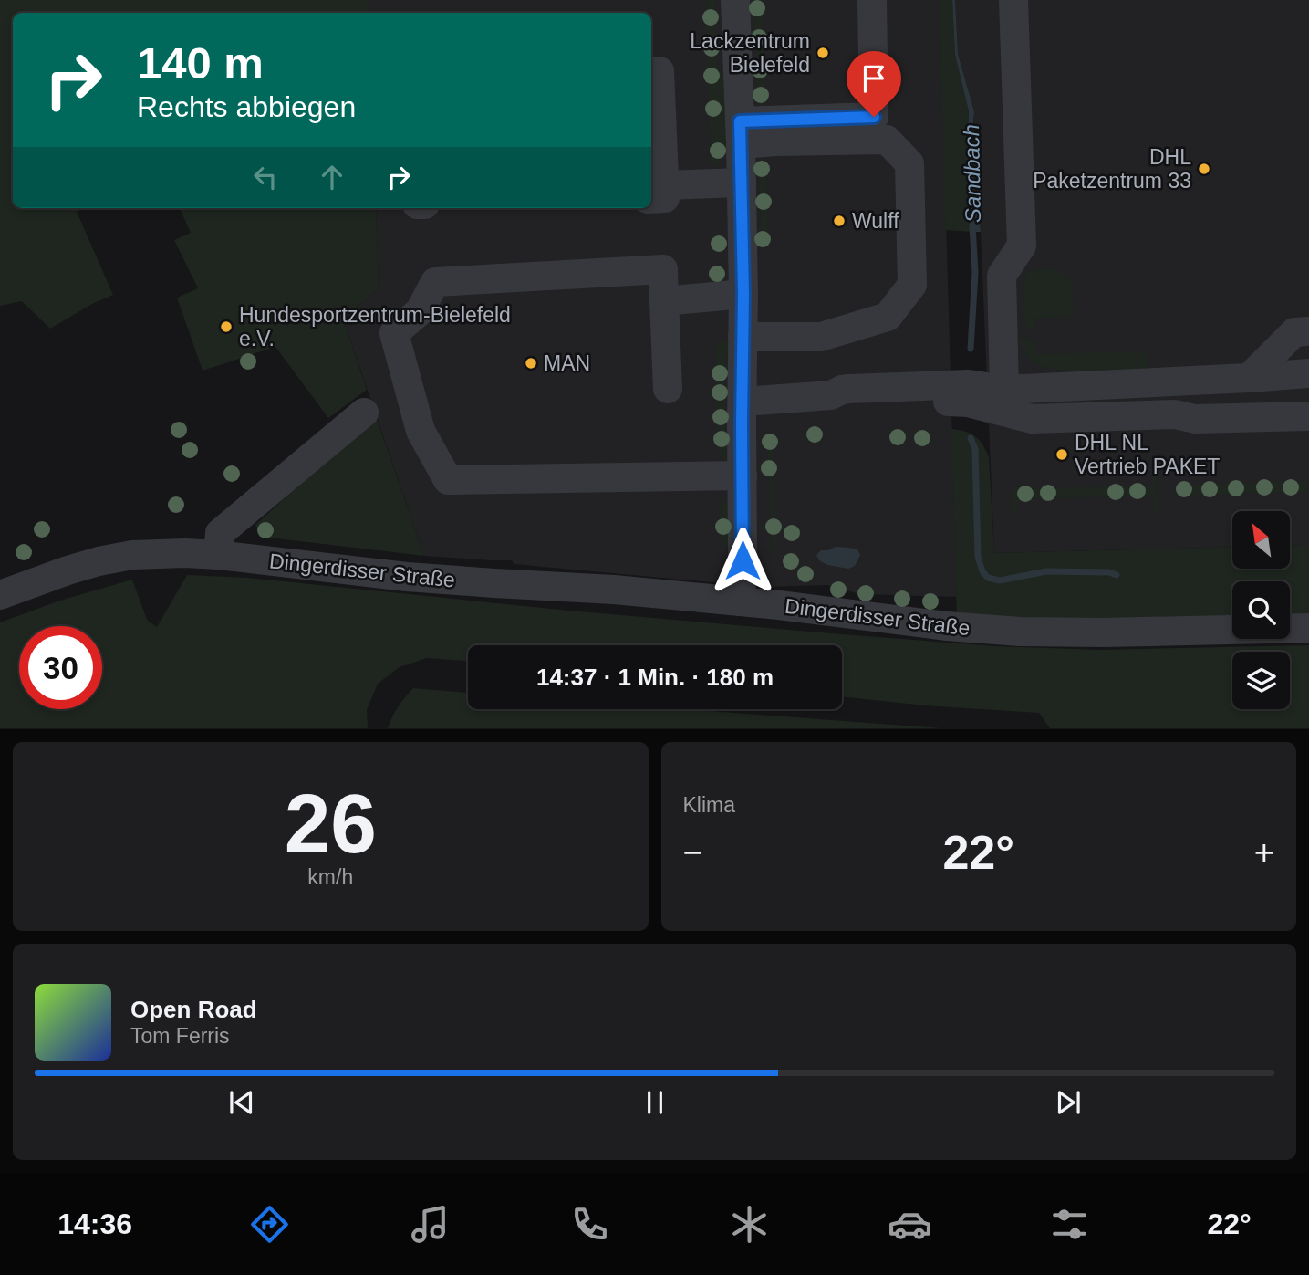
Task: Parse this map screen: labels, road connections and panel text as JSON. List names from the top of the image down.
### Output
{
  "streets": {
    "street": ["Dingerdisser Straße"]
  },
  "water": ["Sandbach"],
  "places": [
    "Lackzentrum Bielefeld",
    "DHL Paketzentrum 33",
    "Wulff",
    "Hundesportzentrum-Bielefeld e.V.",
    "MAN",
    "DHL NL Vertrieb PAKET"
  ],
  "north": "top left",
  "page": {
    "turn": ["140 m", "Rechts abbiegen"],
    "limit": "30",
    "trip": "14:37 · 1 Min. · 180 m",
    "tile": [
      ["26", "km/h"],
      "Klima"
    ],
    "heat": ["−", "22°", "+"],
    "song": ["Open Road", "Tom Ferris"],
    "tabs": ["14:36", "22°"]
  }
}
